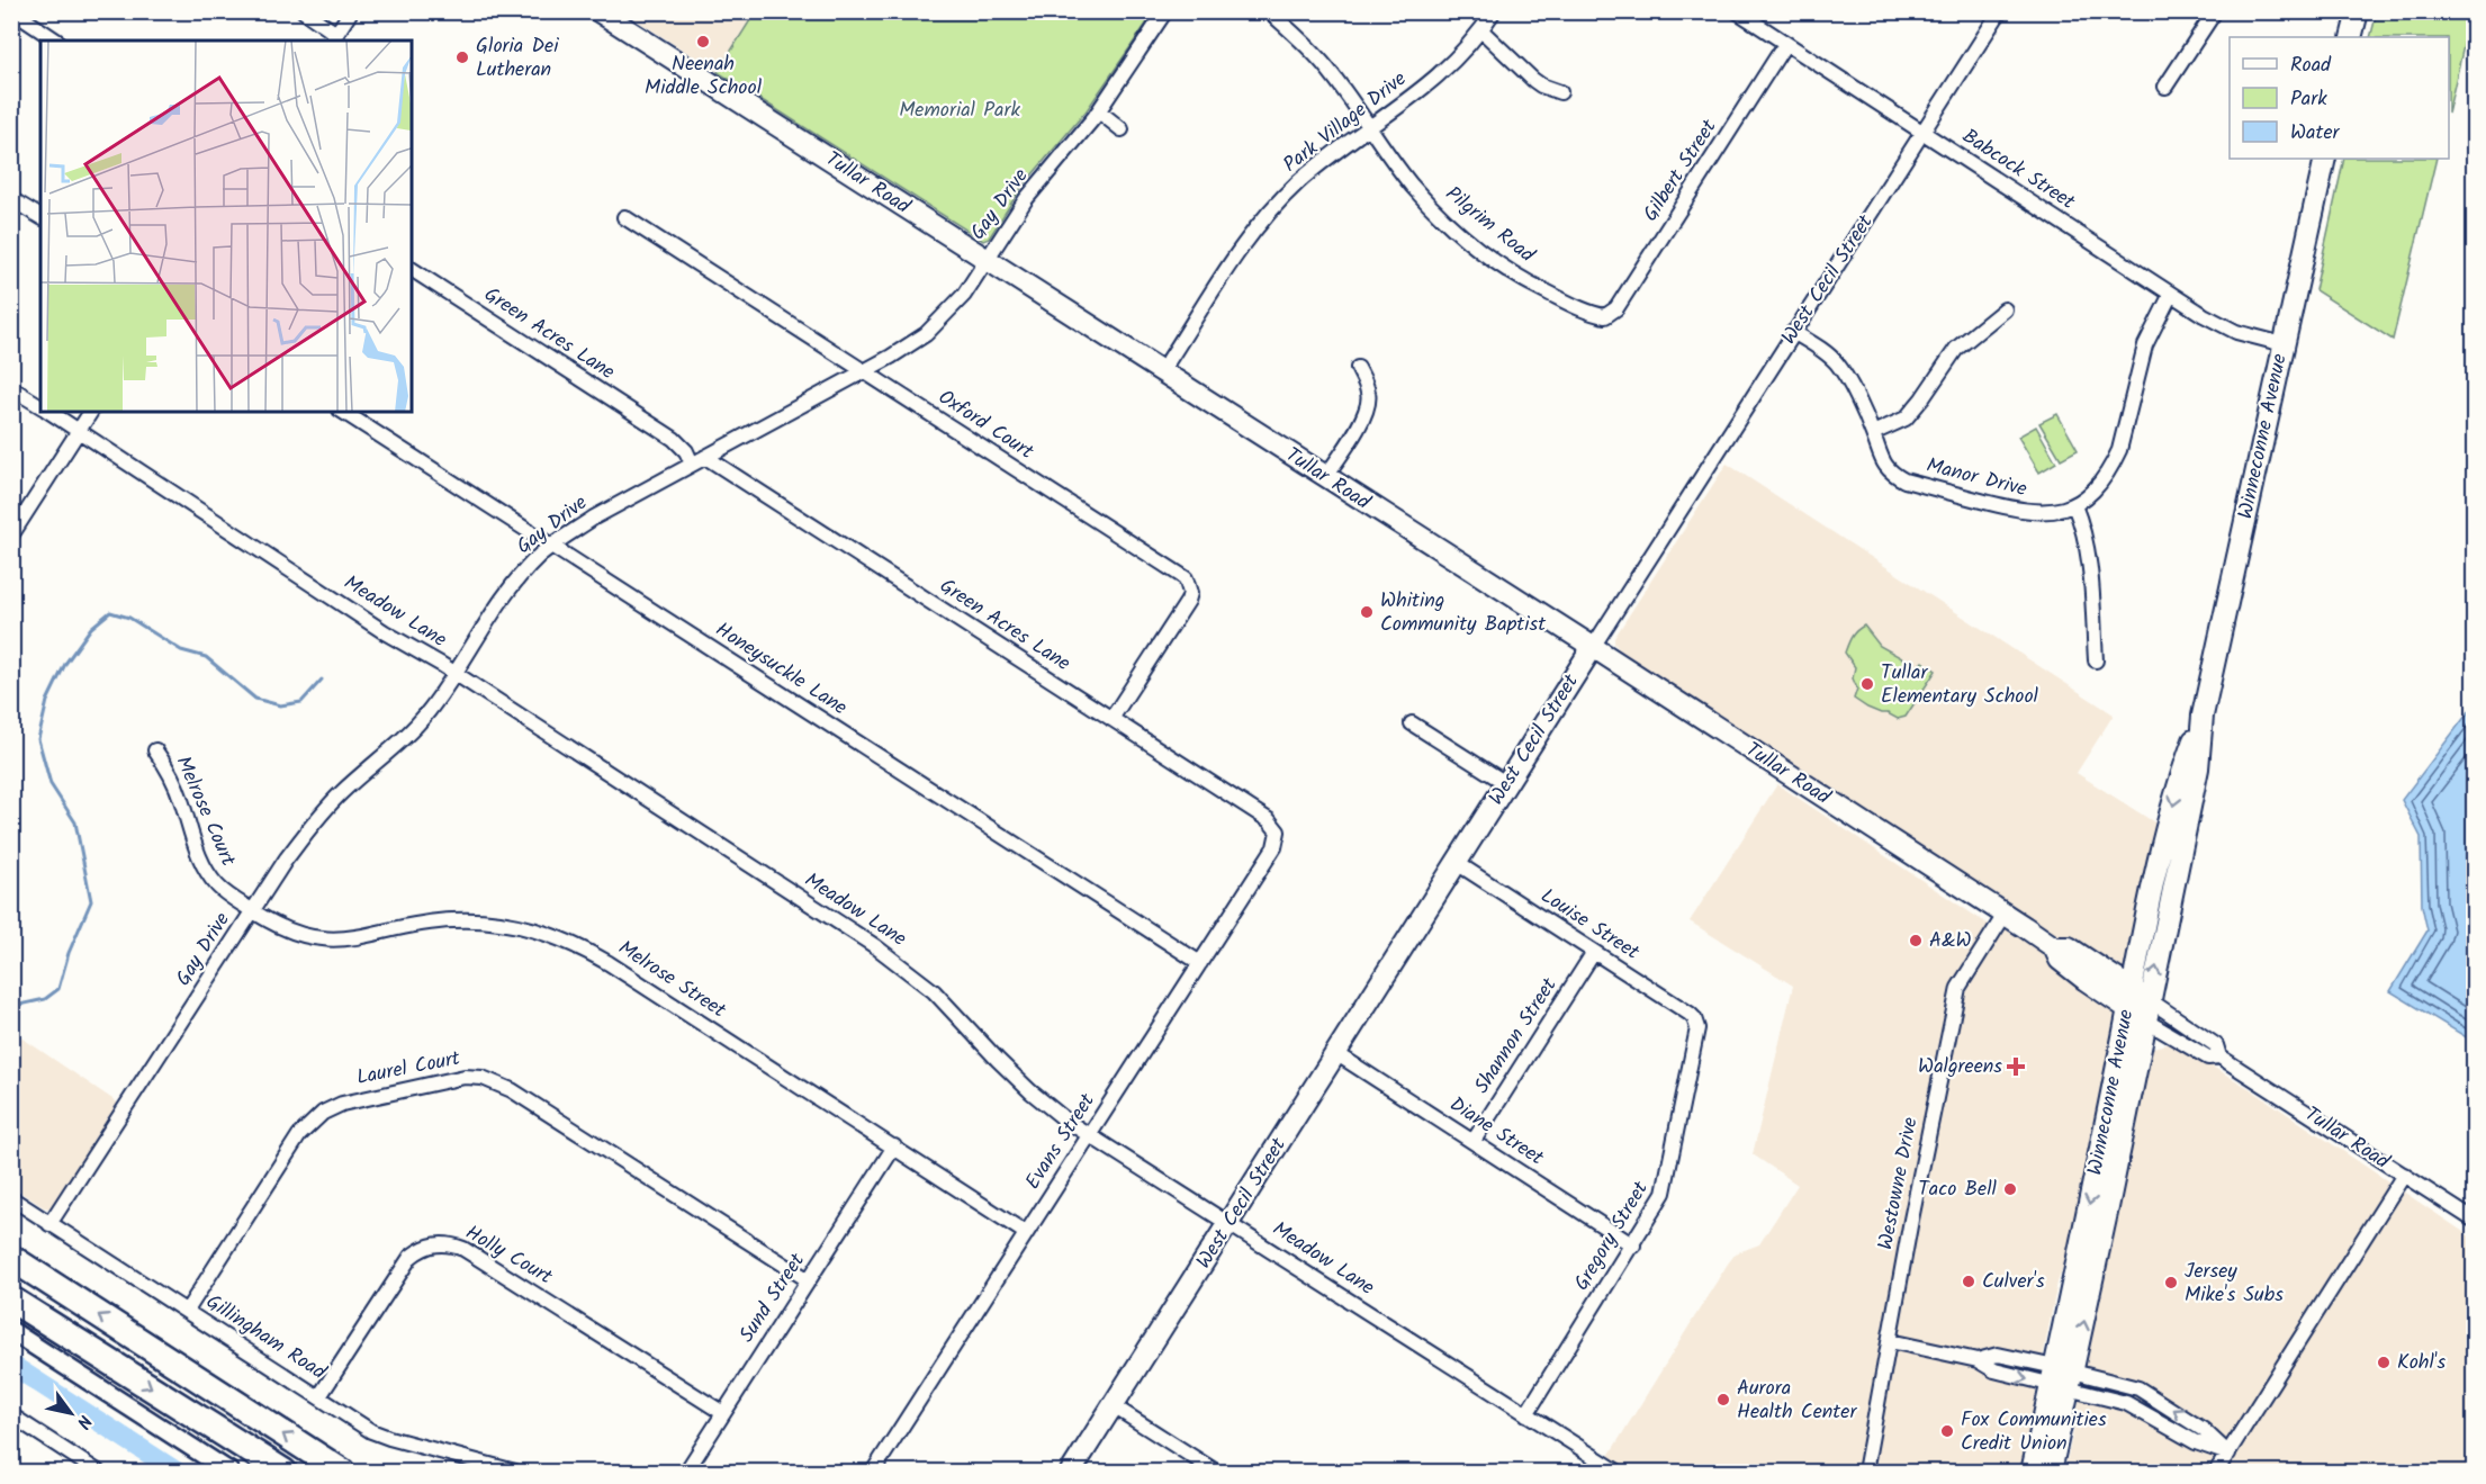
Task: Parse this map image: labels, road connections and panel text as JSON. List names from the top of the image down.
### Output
{
  "streets": {
    "main road": ["Tullar Road", "West Cecil Street", "Winneconne Avenue"],
    "street": [
      "Park Village Drive",
      "Babcock Street",
      "Gilbert Street",
      "Gay Drive",
      "Pilgrim Road",
      "Green Acres Lane",
      "Oxford Court",
      "Manor Drive",
      "Meadow Lane",
      "Honeysuckle Lane",
      "Melrose Court",
      "Louise Street",
      "Melrose Street",
      "Shannon Street",
      "Laurel Court",
      "Diane Street",
      "Evans Street",
      "Westowne Drive",
      "Gregory Street",
      "Holly Court",
      "Sund Street",
      "Gillingham Road"
    ]
  },
  "crossings": [
    ["Park Village Drive", "Tullar Road"],
    ["Park Village Drive", "Pilgrim Road"],
    ["Babcock Street", "Gilbert Street"],
    ["Babcock Street", "West Cecil Street"],
    ["Babcock Street", "Winneconne Avenue"],
    ["Babcock Street", "Manor Drive"],
    ["Gilbert Street", "Pilgrim Road"],
    ["Tullar Road", "Gay Drive"],
    ["Tullar Road", "West Cecil Street"],
    ["Tullar Road", "Winneconne Avenue"],
    ["Tullar Road", "Westowne Drive"],
    ["Gay Drive", "Green Acres Lane"],
    ["Gay Drive", "Oxford Court"],
    ["Gay Drive", "Meadow Lane"],
    ["Gay Drive", "Honeysuckle Lane"],
    ["Gay Drive", "Melrose Court"],
    ["Gay Drive", "Melrose Street"],
    ["Gay Drive", "Gillingham Road"],
    ["West Cecil Street", "Manor Drive"],
    ["West Cecil Street", "Meadow Lane"],
    ["West Cecil Street", "Louise Street"],
    ["West Cecil Street", "Diane Street"],
    ["Green Acres Lane", "Oxford Court"],
    ["Green Acres Lane", "Evans Street"],
    ["Meadow Lane", "Evans Street"],
    ["Meadow Lane", "Gregory Street"],
    ["Honeysuckle Lane", "Evans Street"],
    ["Melrose Court", "Melrose Street"],
    ["Louise Street", "Shannon Street"],
    ["Louise Street", "Gregory Street"],
    ["Melrose Street", "Evans Street"],
    ["Melrose Street", "Sund Street"],
    ["Shannon Street", "Diane Street"],
    ["Laurel Court", "Sund Street"],
    ["Laurel Court", "Gillingham Road"],
    ["Diane Street", "Gregory Street"],
    ["Holly Court", "Sund Street"],
    ["Holly Court", "Gillingham Road"]
  ],
  "parks": ["Memorial Park"],
  "places": {
    "other": [
      "Neenah Middle School",
      "Gloria Dei Lutheran",
      "Whiting Community Baptist",
      "Tullar Elementary School",
      "A&W",
      "Taco Bell",
      "Culver's",
      "Jersey Mike's Subs",
      "Kohl's",
      "Aurora Health Center",
      "Fox Communities Credit Union"
    ],
    "health": ["Walgreens"]
  },
  "legend": ["Road", "Park", "Water"],
  "north": "bottom right"
}
